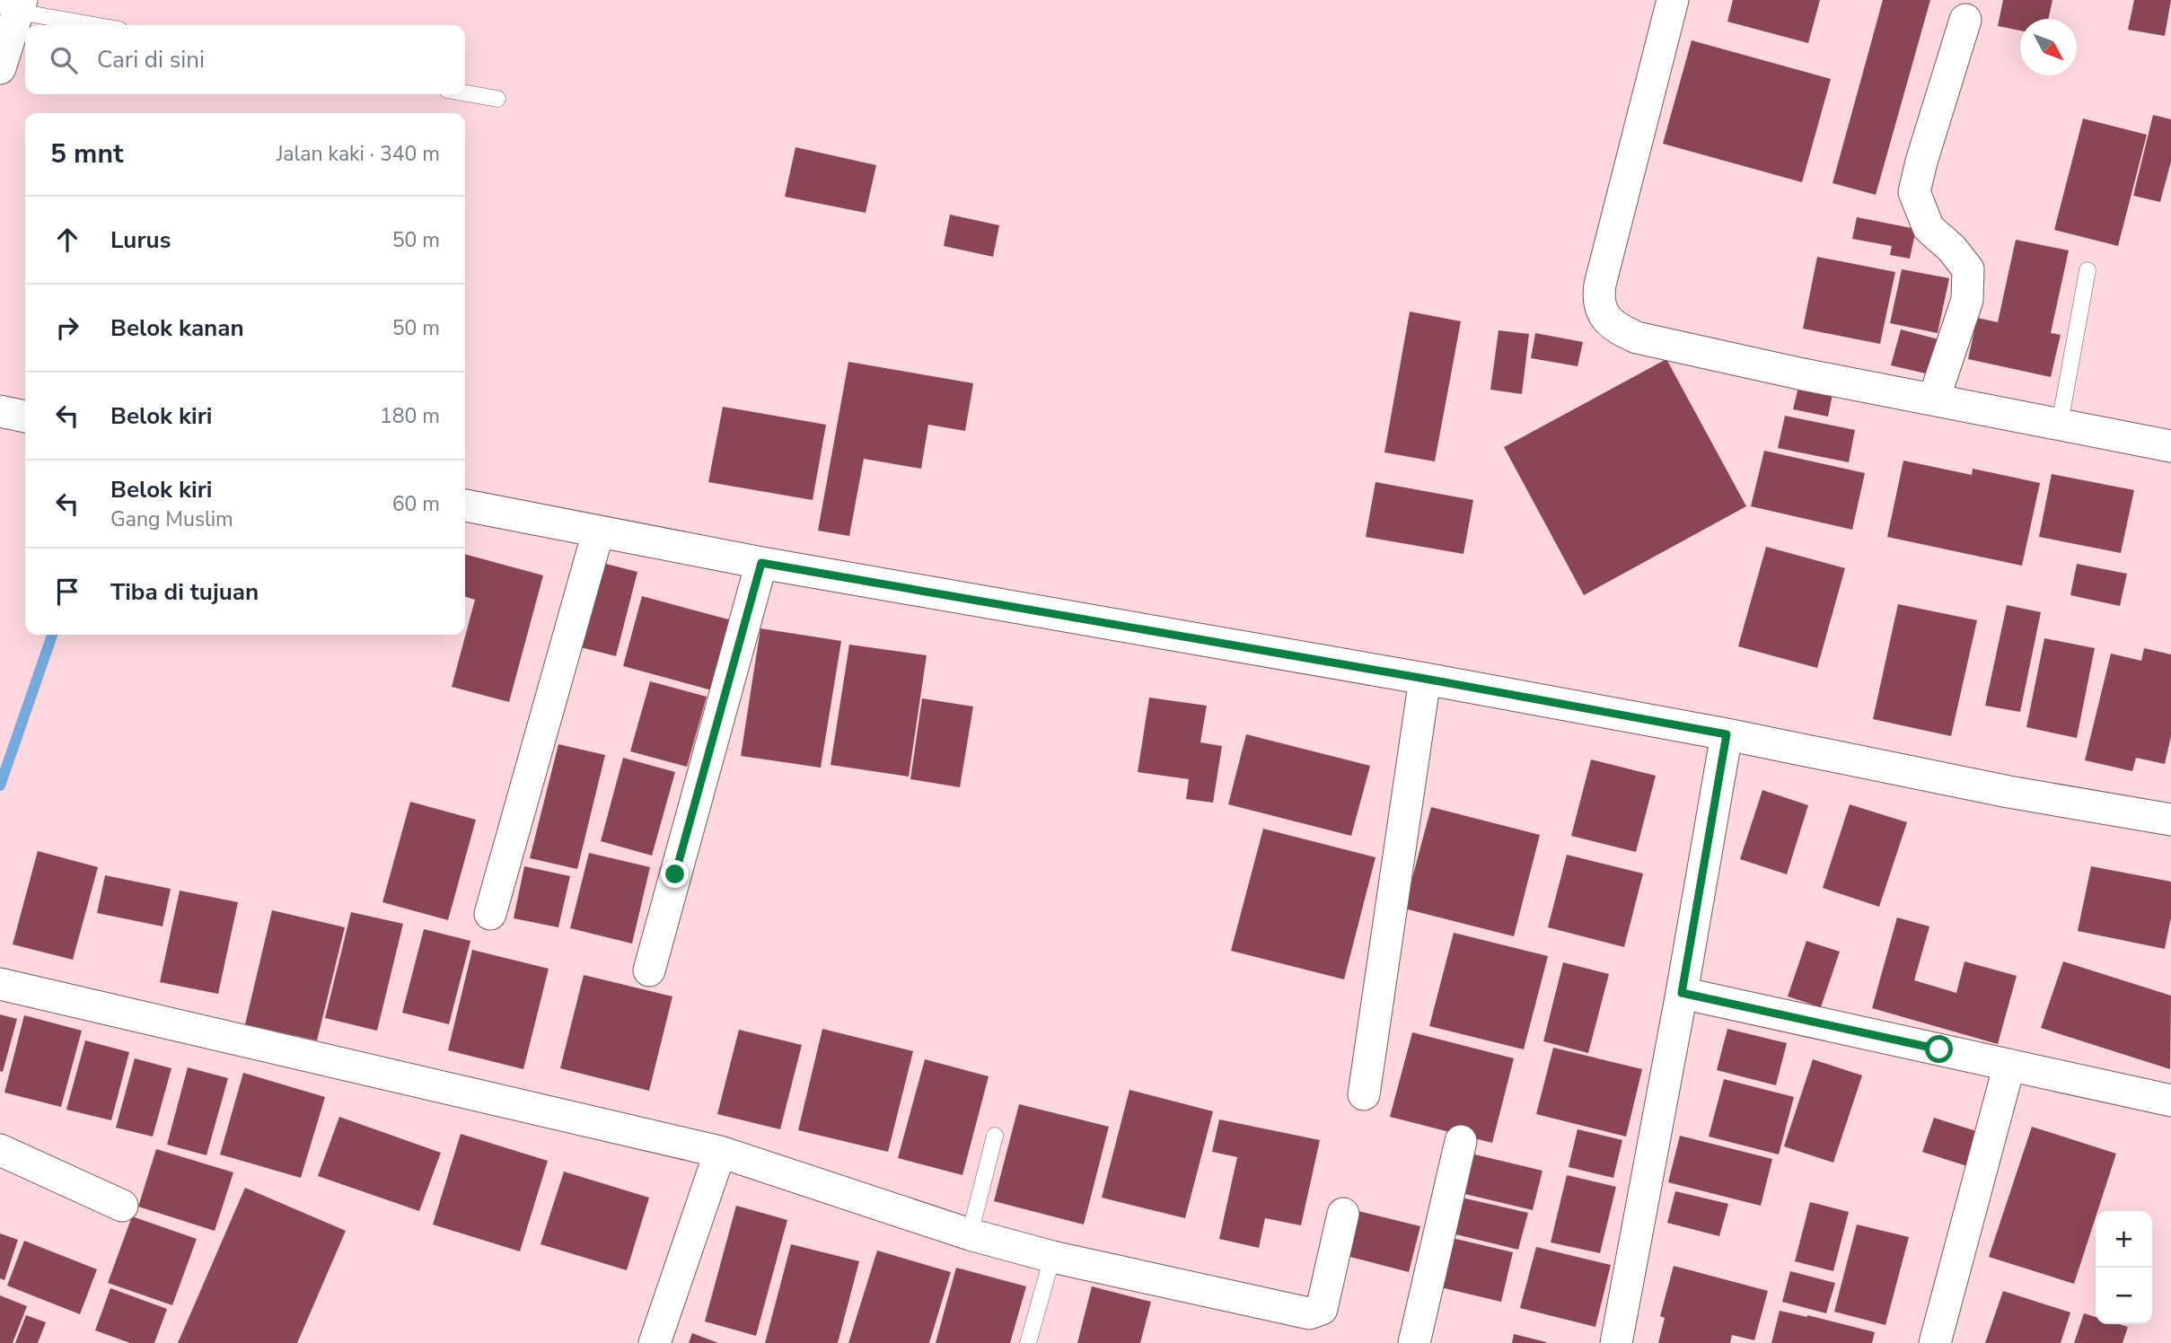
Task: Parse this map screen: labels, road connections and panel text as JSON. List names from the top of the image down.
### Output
{
  "north": "bottom right",
  "page": {
    "search": "Cari di sini",
    "heading": ["5 mnt", "Jalan kaki · 340 m"],
    "list": [
      ["Lurus", "50 m"],
      ["Belok kanan", "50 m"],
      ["Belok kiri", "180 m"],
      ["Belok kiri", "Gang Muslim", "60 m"],
      "Tiba di tujuan"
    ],
    "map_buttons": ["+", "−"]
  }
}
